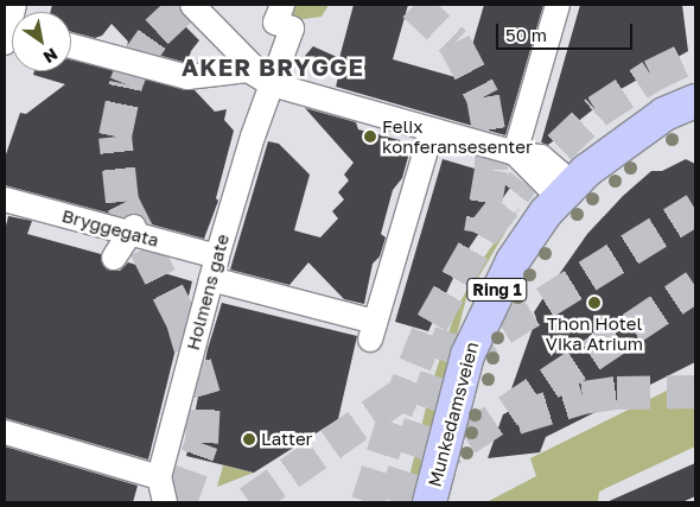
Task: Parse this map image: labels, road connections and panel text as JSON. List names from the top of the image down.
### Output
{
  "streets": {
    "highway": ["Ring 1", "Munkedamsveien"],
    "street": ["Bryggegata", "Holmens gate"]
  },
  "crossings": [
    ["Bryggegata", "Holmens gate"]
  ],
  "districts": ["AKER BRYGGE"],
  "places": ["Felix konferansesenter", "Thon Hotel Vika Atrium", "Latter"],
  "scale_bar": "50 m",
  "north": "bottom right"
}
